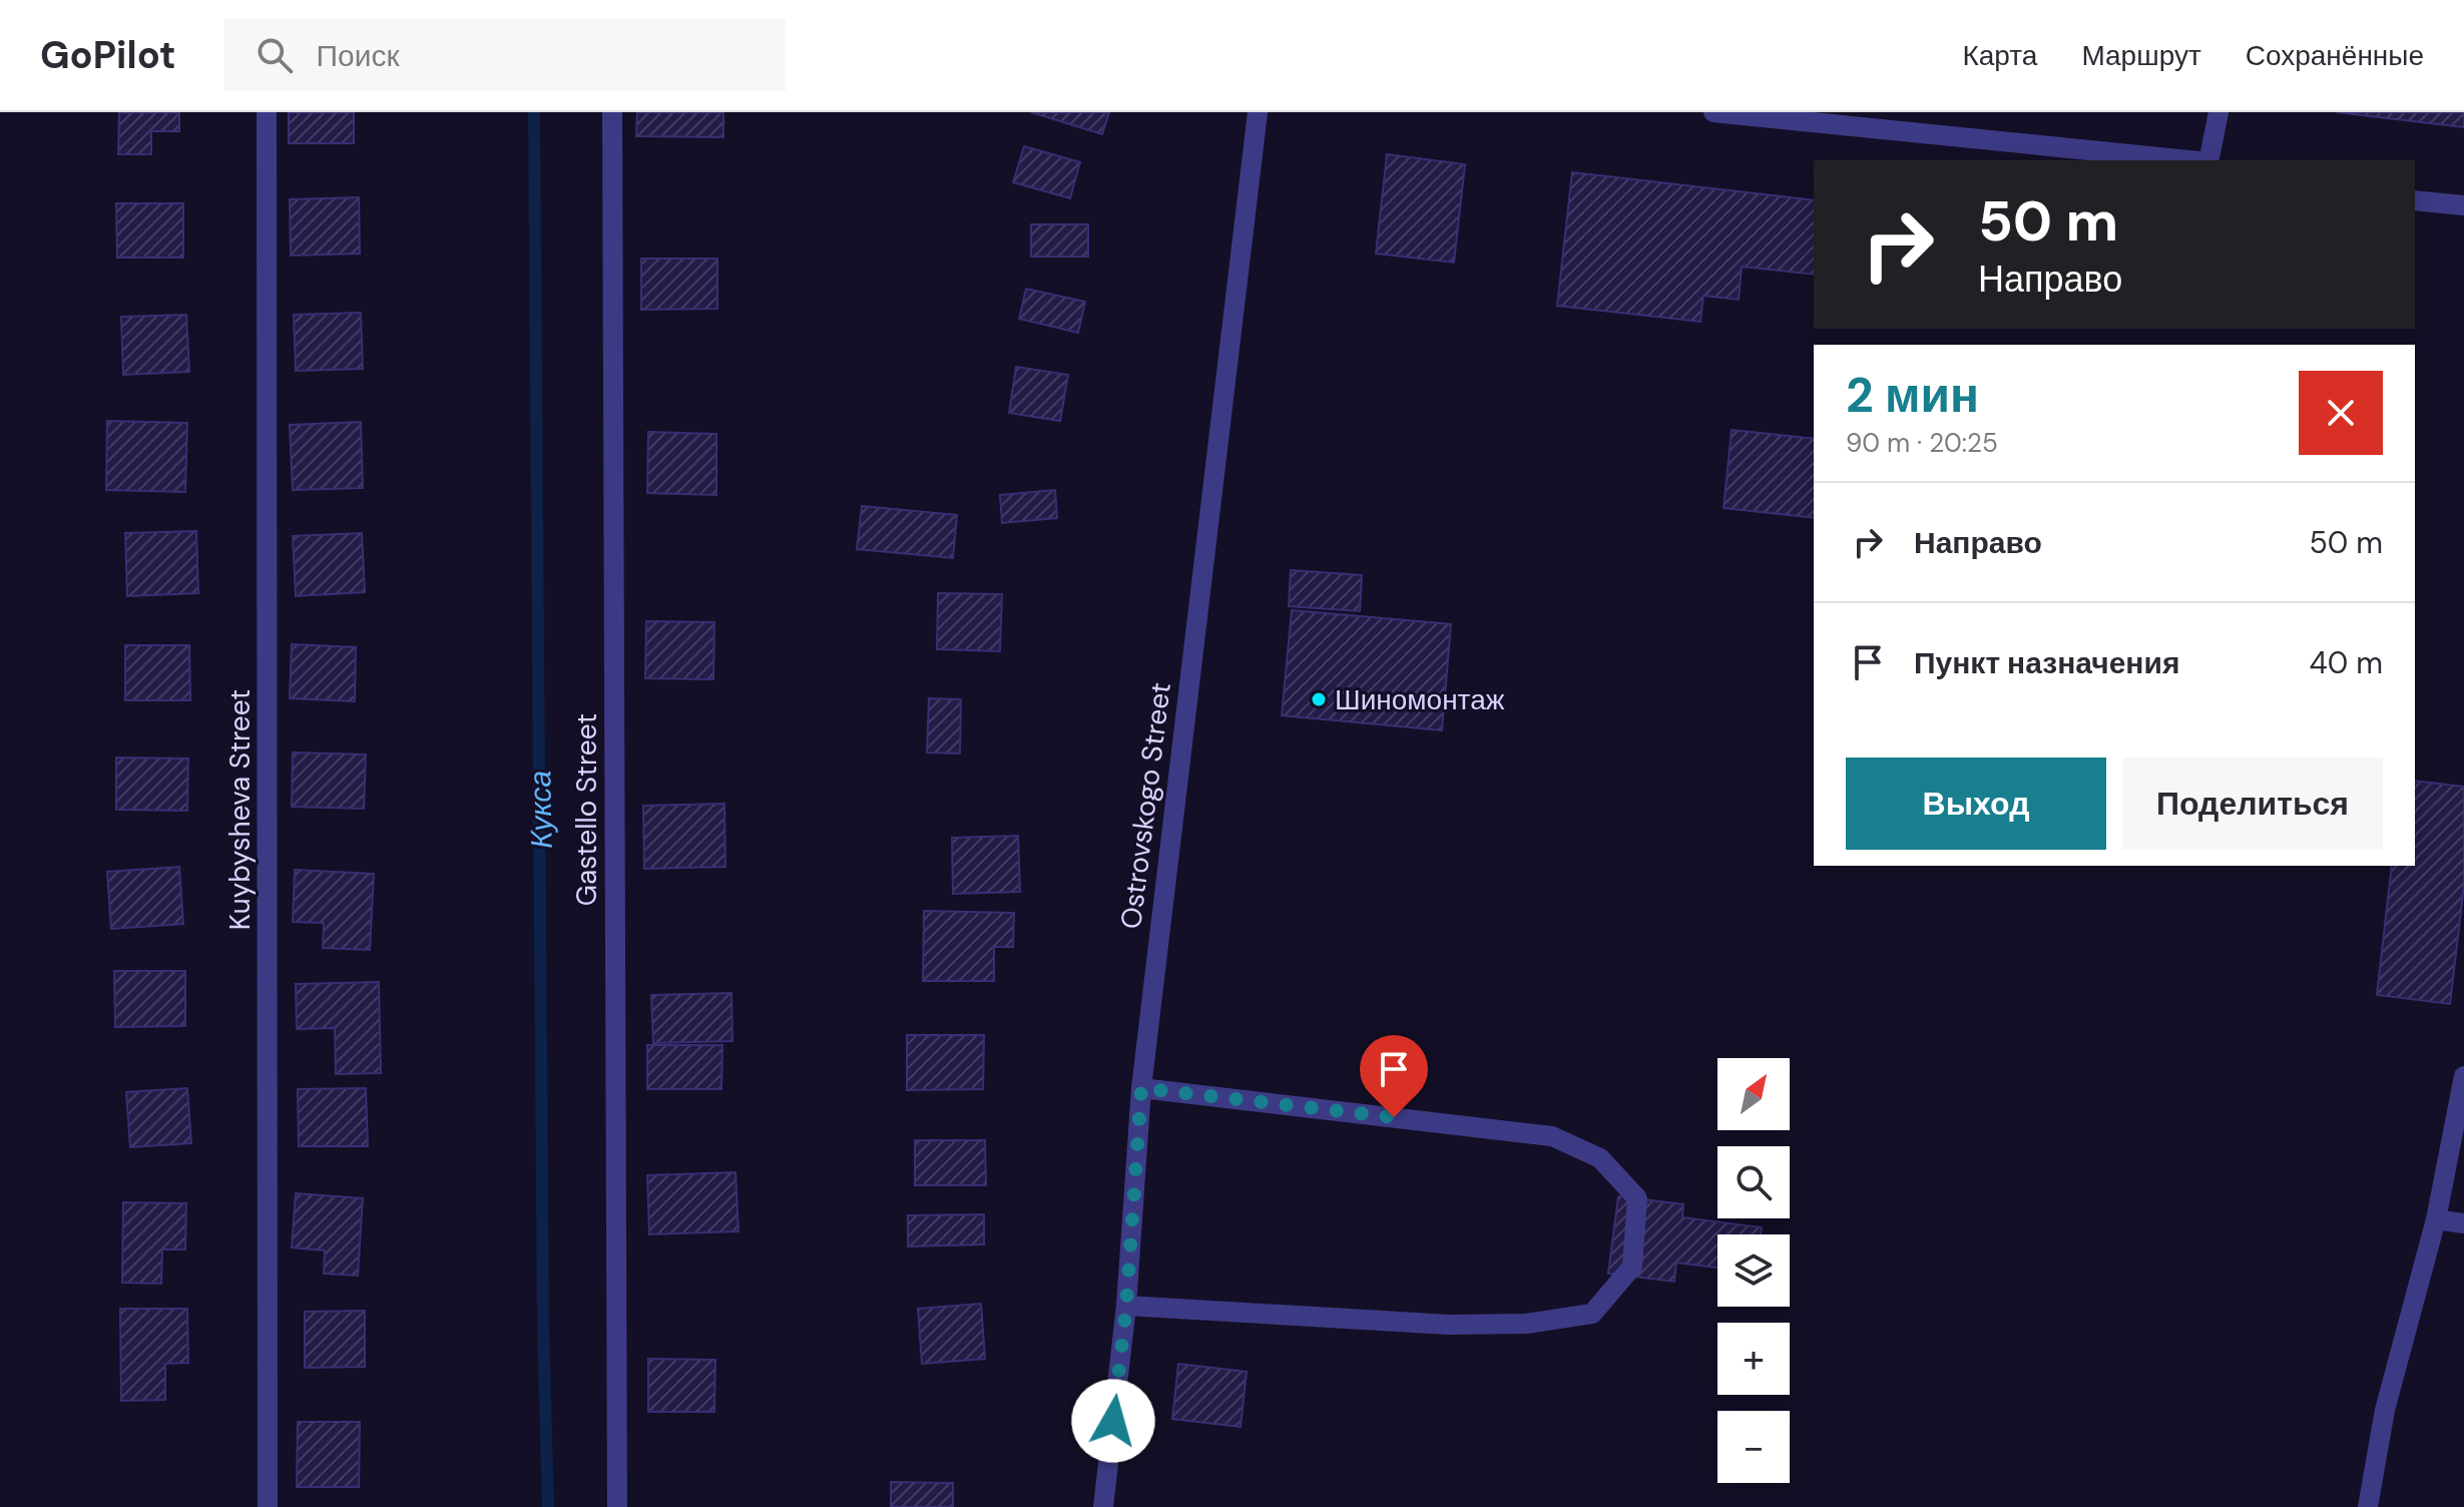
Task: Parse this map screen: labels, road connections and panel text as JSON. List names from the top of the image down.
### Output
{
  "streets": {
    "street": ["Ostrovskogo Street", "Kuybysheva Street", "Gastello Street"]
  },
  "water": ["Кукса"],
  "places": ["Шиномонтаж"],
  "north": "top right",
  "page": {
    "header": "GoPilot",
    "search": "Поиск",
    "nav": ["Карта", "Маршрут", "Сохранённые"],
    "turn": ["50 m", "Направо"],
    "heading": ["2 мин", "90 m · 20:25"],
    "list": [
      {
        "name": "Направо",
        "value": "50 m"
      },
      {
        "name": "Пункт назначения",
        "value": "40 m"
      }
    ],
    "buttons": ["Выход", "Поделиться"],
    "map_buttons": ["+", "−"]
  }
}
